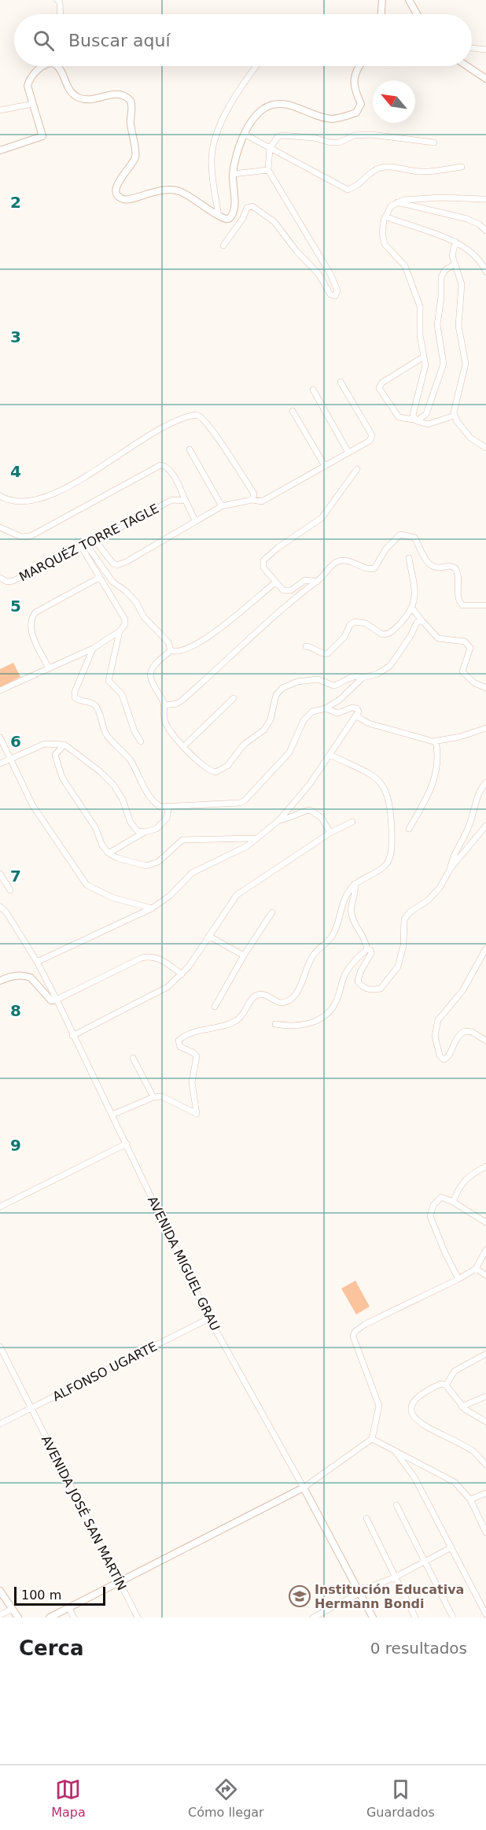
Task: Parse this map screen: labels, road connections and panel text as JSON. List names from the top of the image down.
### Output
{
  "streets": {
    "street": [
      "MARQUÉZ TORRE TAGLE",
      "AVENIDA MIGUEL GRAU",
      "ALFONSO UGARTE",
      "AVENIDA JOSÉ SAN MARTÍN"
    ]
  },
  "crossings": [
    ["AVENIDA MIGUEL GRAU", "ALFONSO UGARTE"],
    ["ALFONSO UGARTE", "AVENIDA JOSÉ SAN MARTÍN"]
  ],
  "places": {
    "school or university": ["Institución Educativa Hermann Bondi"]
  },
  "scale_bar": "100 m",
  "north": "top left",
  "page": {
    "search": "Buscar aquí",
    "scale": "100 m",
    "heading": ["Cerca", "0 resultados"],
    "nav": ["Mapa", "Cómo llegar", "Guardados"]
  },
  "grid": {
    "rows": [
      "2",
      "3",
      "4",
      "5",
      "6",
      "7",
      "8",
      "9"
    ]
  }
}
